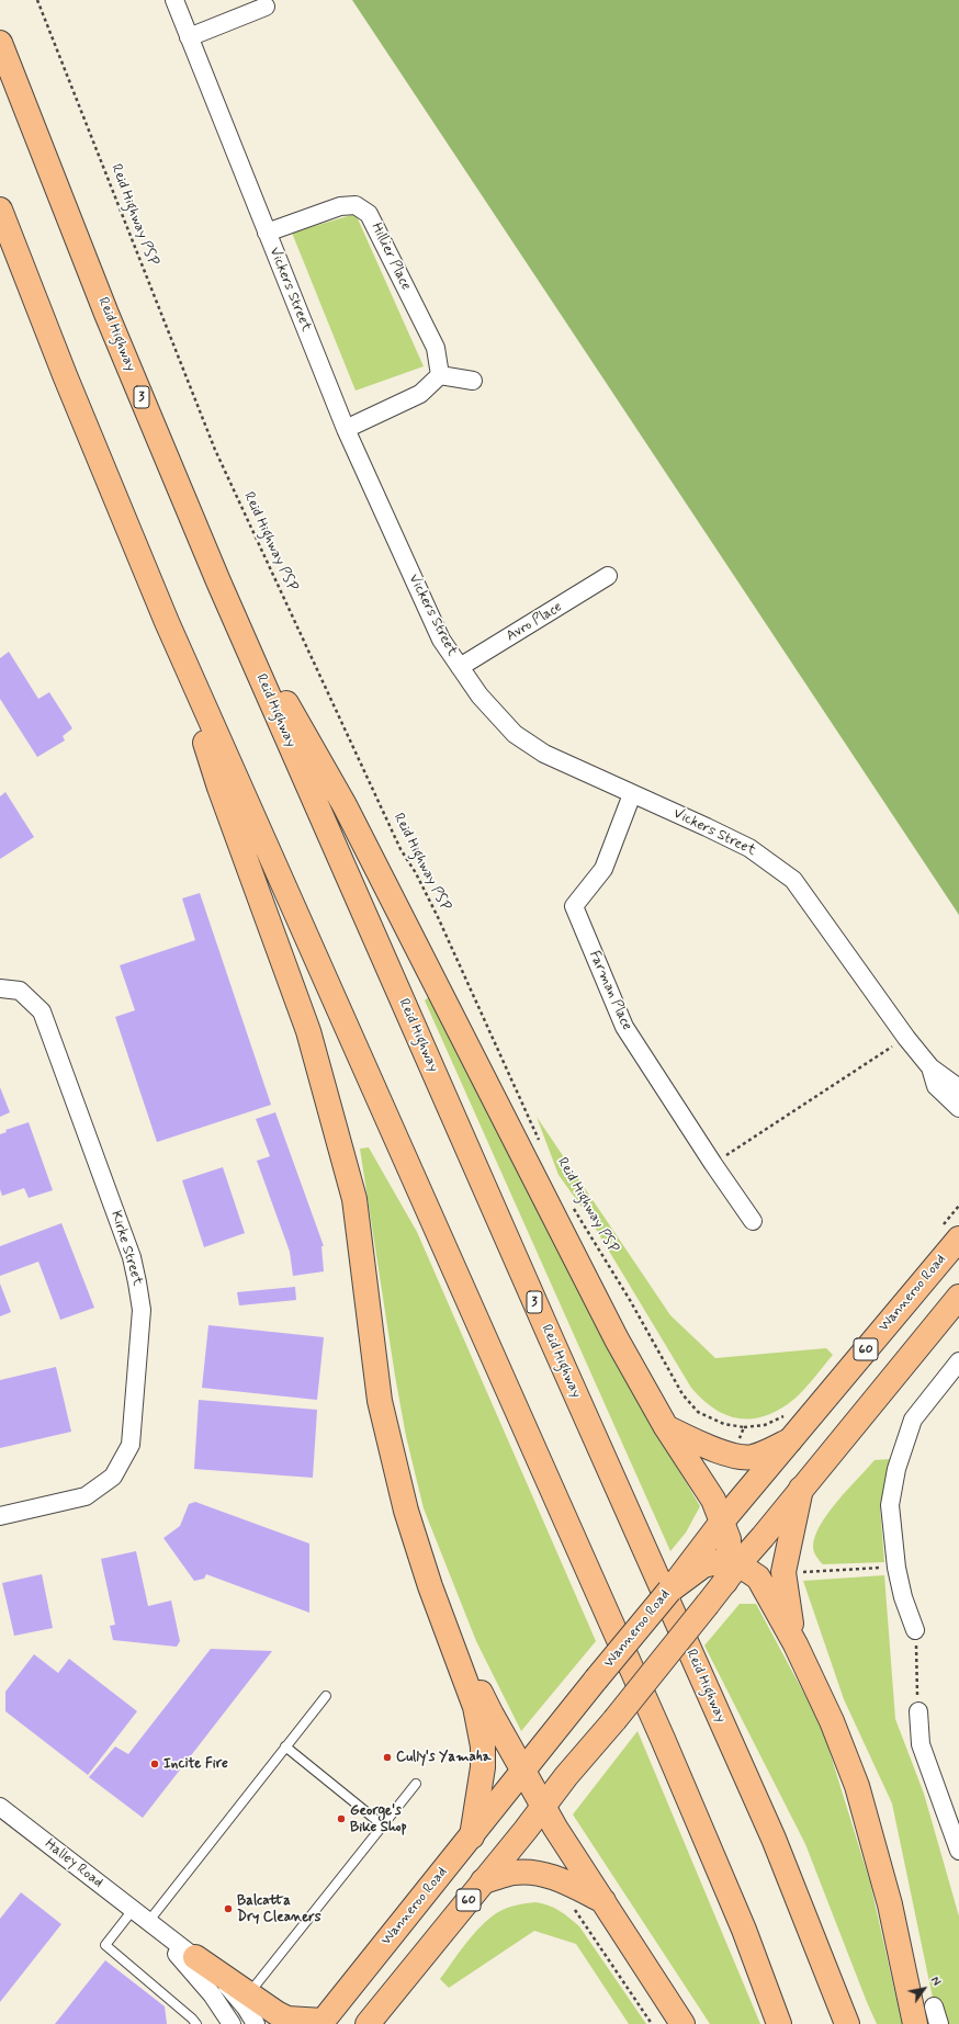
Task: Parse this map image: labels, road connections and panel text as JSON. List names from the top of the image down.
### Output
{
  "streets": {
    "highway": [
      "Reid Highway",
      "3",
      "Wanneroo Road",
      "60"
    ],
    "street": [
      "Hillier Place",
      "Vickers Street",
      "Avro Place",
      "Farman Place",
      "Kirke Street",
      "Halley Road"
    ],
    "path": ["Reid Highway PSP"]
  },
  "crossings": [
    ["Hillier Place", "Vickers Street"],
    ["Vickers Street", "Avro Place"],
    ["Vickers Street", "Farman Place"]
  ],
  "places": [
    "Cully's Yamaha",
    "Incite Fire",
    "George's Bike Shop",
    "Balcatta Dry Cleaners"
  ],
  "north": "top right"
}
